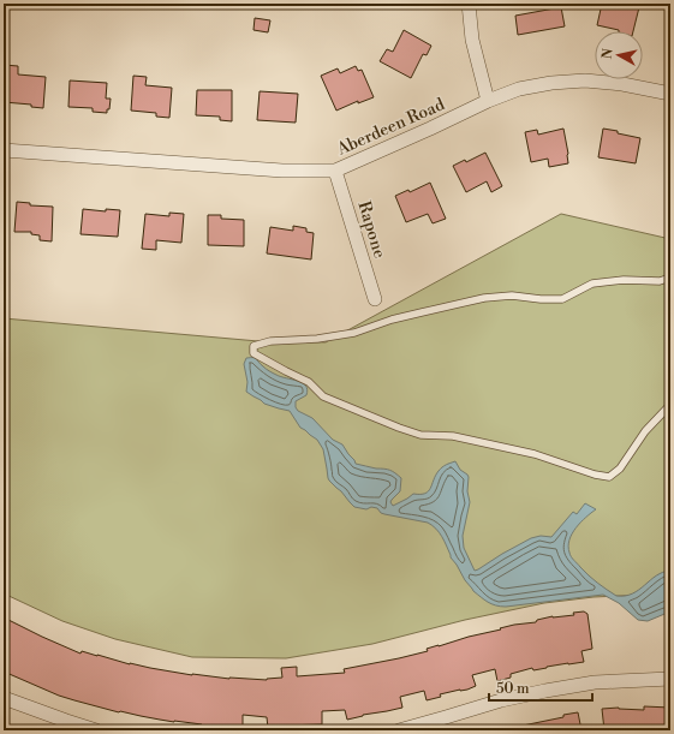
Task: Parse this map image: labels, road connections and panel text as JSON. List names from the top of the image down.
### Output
{
  "streets": {
    "street": ["Aberdeen Road", "Rapone"]
  },
  "crossings": [
    ["Aberdeen Road", "Rapone"]
  ],
  "scale_bar": "50 m",
  "north": "left"
}
